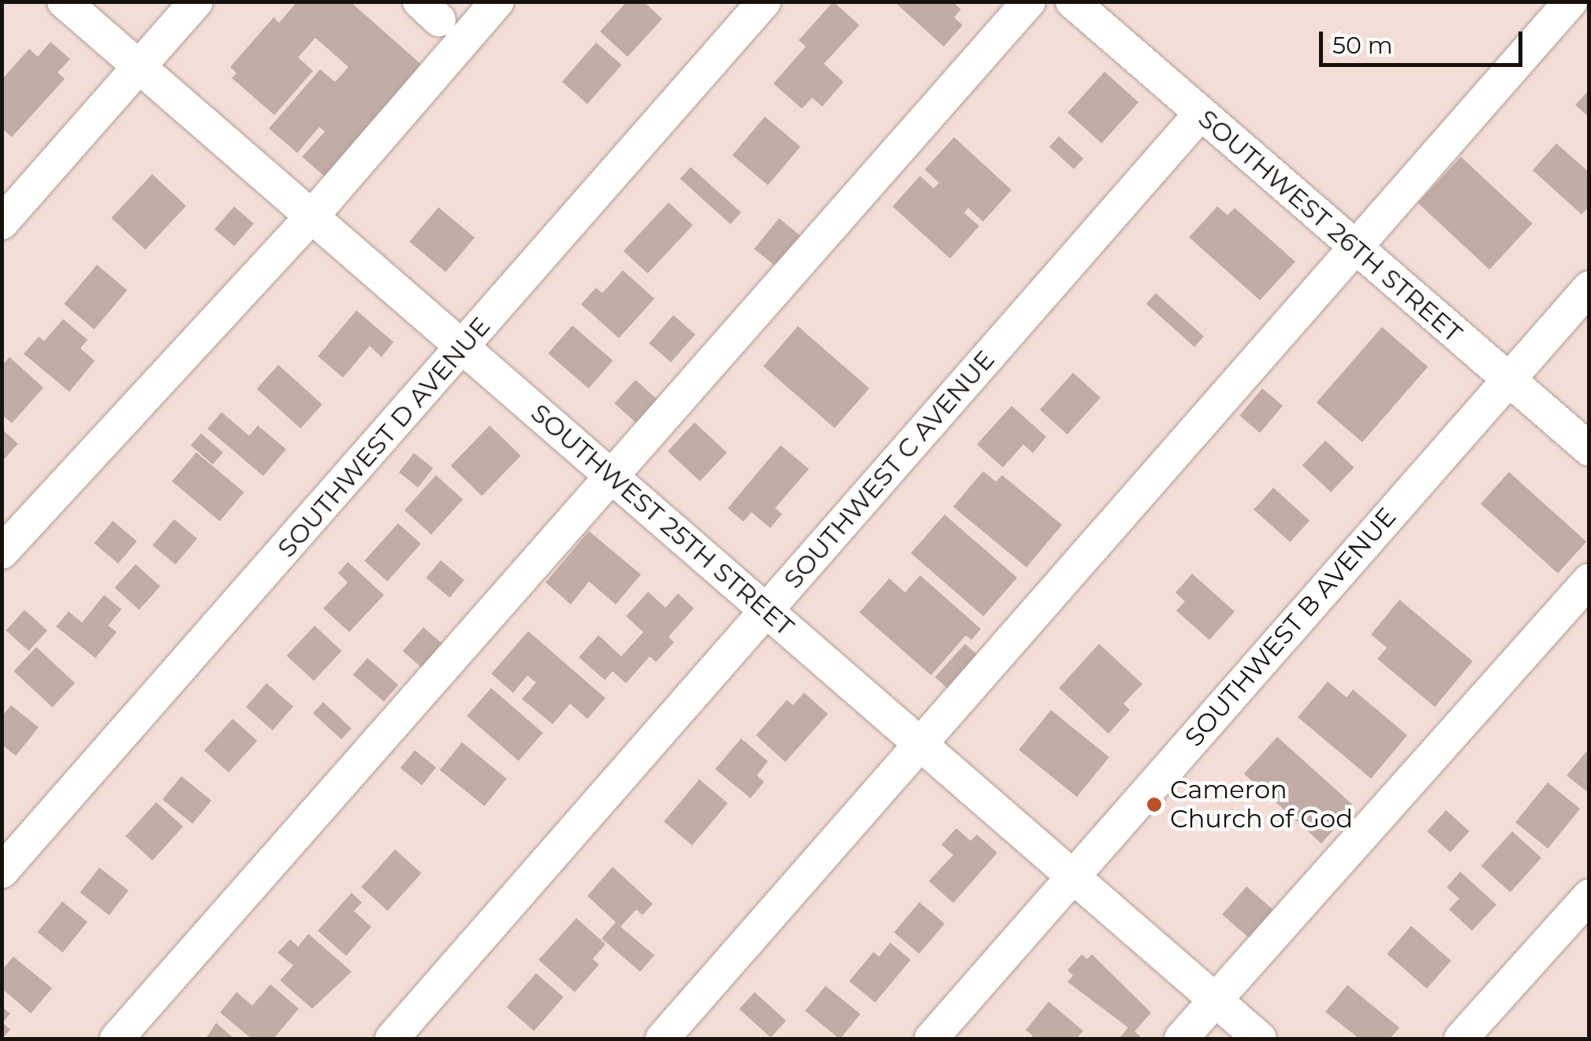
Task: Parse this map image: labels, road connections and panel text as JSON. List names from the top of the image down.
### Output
{
  "streets": {
    "street": [
      "SOUTHWEST 26TH STREET",
      "SOUTHWEST D AVENUE",
      "SOUTHWEST C AVENUE",
      "SOUTHWEST 25TH STREET",
      "SOUTHWEST B AVENUE"
    ]
  },
  "crossings": [
    ["SOUTHWEST 26TH STREET", "SOUTHWEST C AVENUE"],
    ["SOUTHWEST 26TH STREET", "SOUTHWEST B AVENUE"],
    ["SOUTHWEST D AVENUE", "SOUTHWEST 25TH STREET"],
    ["SOUTHWEST C AVENUE", "SOUTHWEST 25TH STREET"],
    ["SOUTHWEST 25TH STREET", "SOUTHWEST B AVENUE"]
  ],
  "places": ["Cameron Church of God"],
  "scale_bar": "50 m"
}
